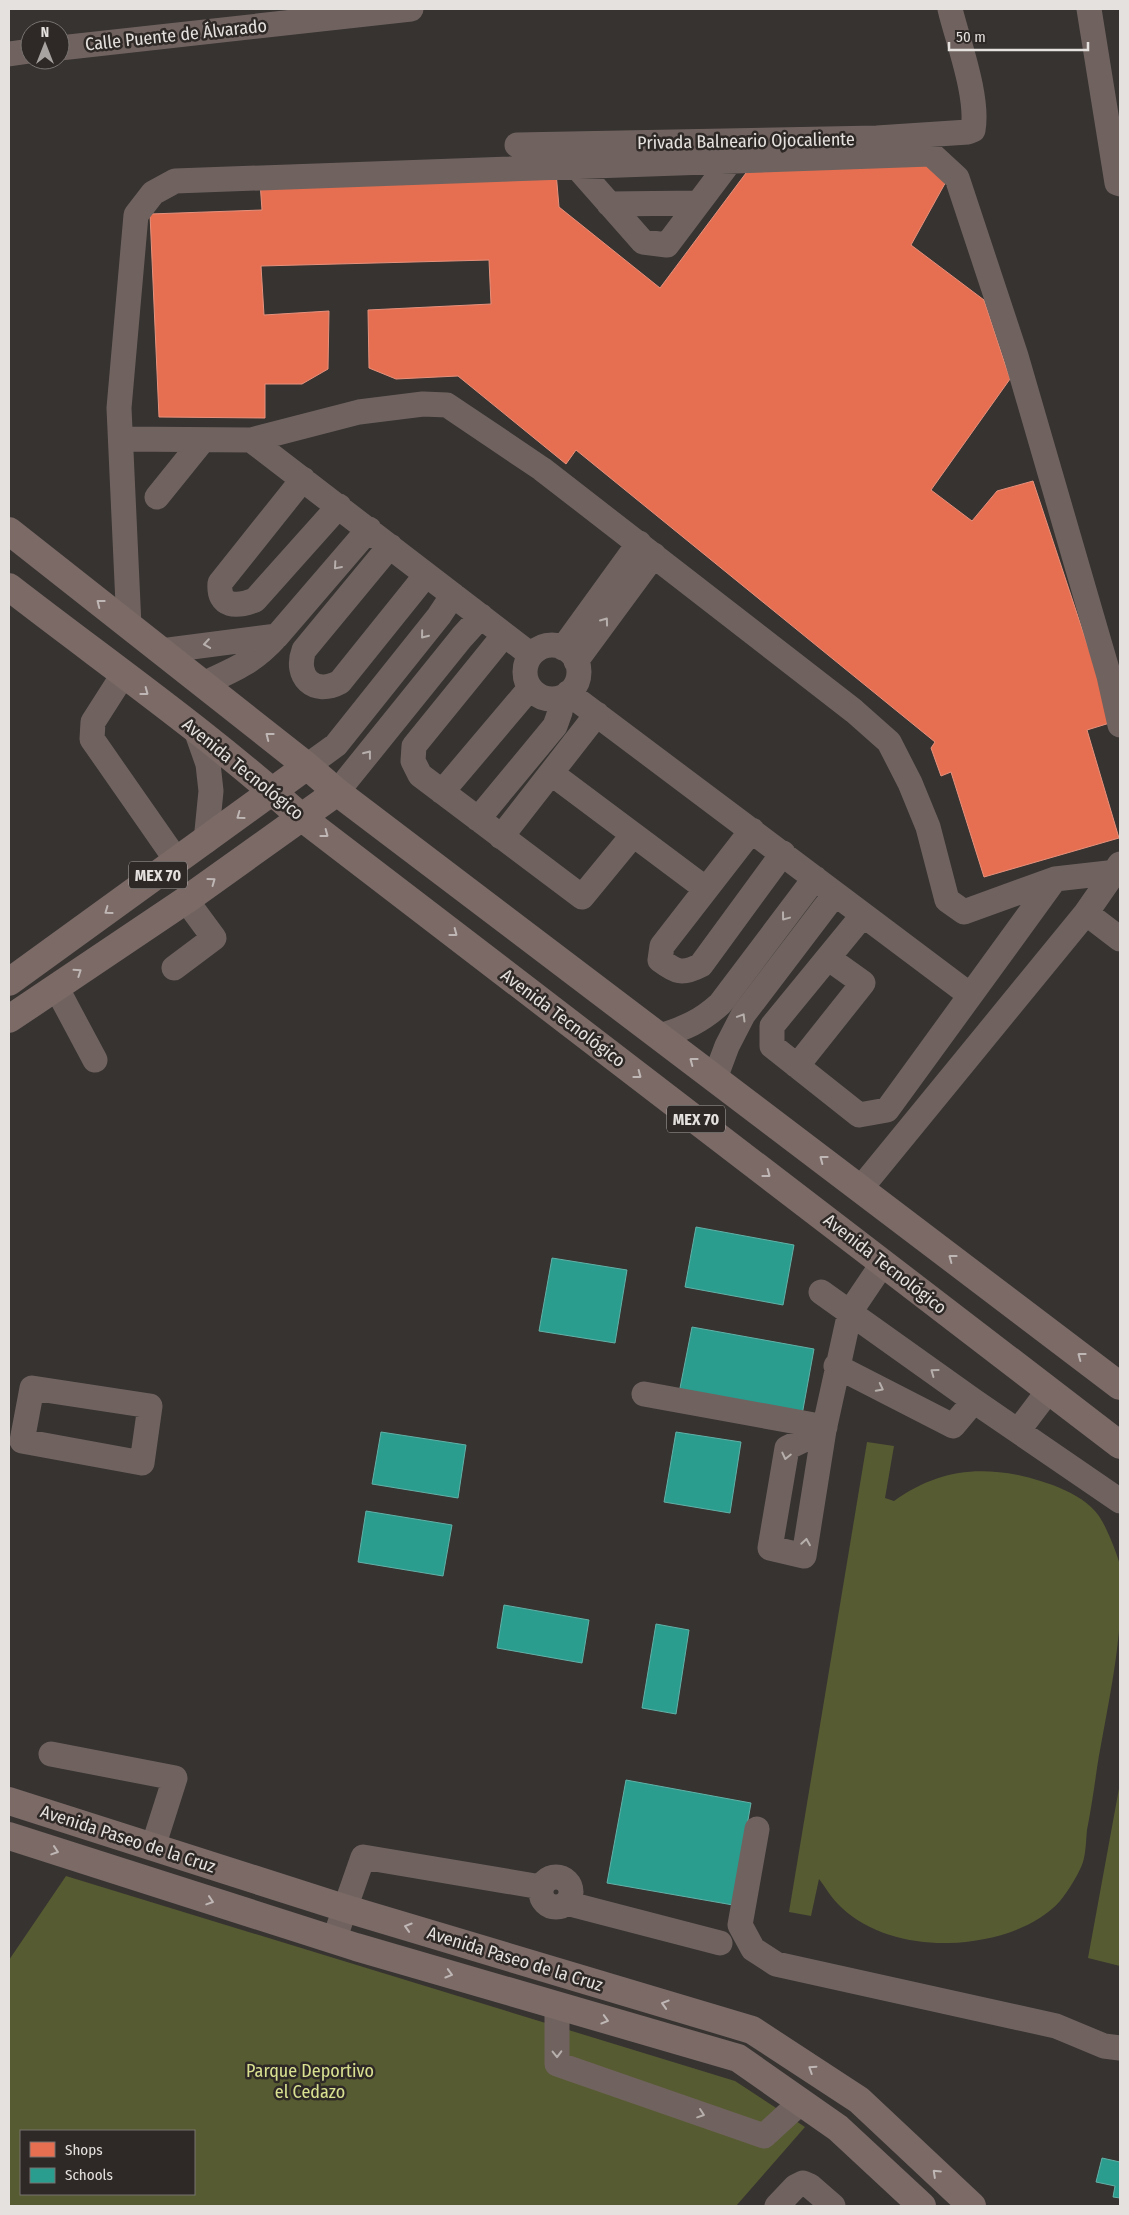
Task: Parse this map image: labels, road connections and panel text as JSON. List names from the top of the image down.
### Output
{
  "streets": {
    "main road": ["Avenida Tecnológico", "MEX 70", "Avenida Paseo de la Cruz"],
    "street": ["Calle Puente de Álvarado", "Privada Balneario Ojocaliente"]
  },
  "crossings": [
    ["Avenida Tecnológico", "MEX 70"]
  ],
  "parks": ["Parque Deportivo el Cedazo"],
  "legend": ["Shops", "Schools"],
  "scale_bar": "50 m",
  "north": "top"
}
